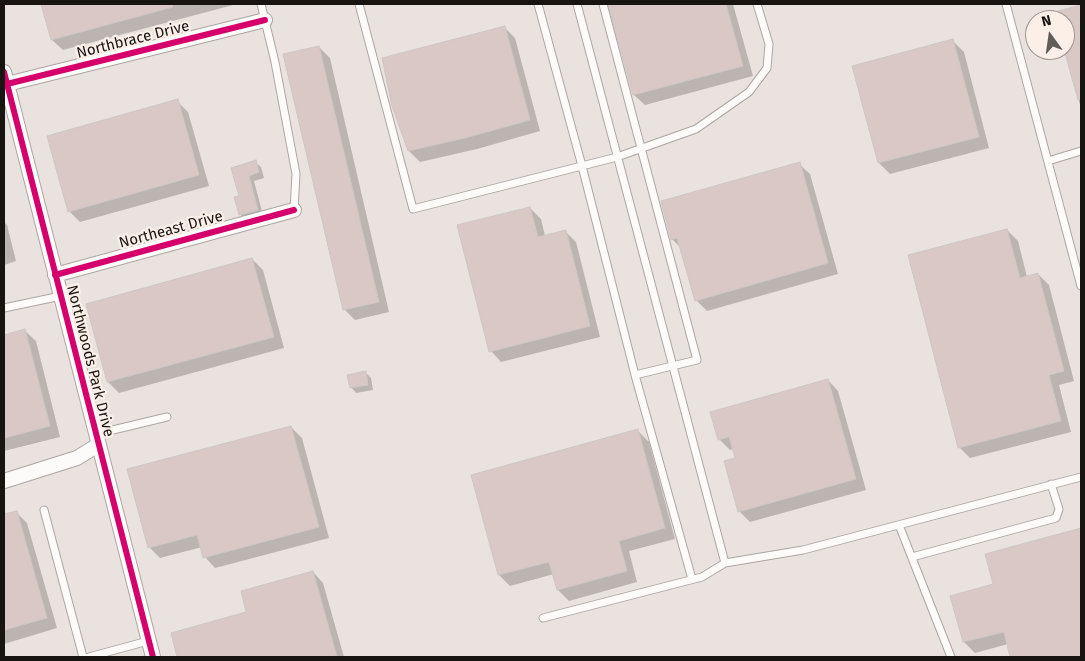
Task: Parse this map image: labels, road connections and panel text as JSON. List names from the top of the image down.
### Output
{
  "streets": {
    "street": ["Northbrace Drive", "Northeast Drive", "Northwoods Park Drive"]
  },
  "crossings": [
    ["Northbrace Drive", "Northwoods Park Drive"],
    ["Northeast Drive", "Northwoods Park Drive"]
  ],
  "north": "top"
}
